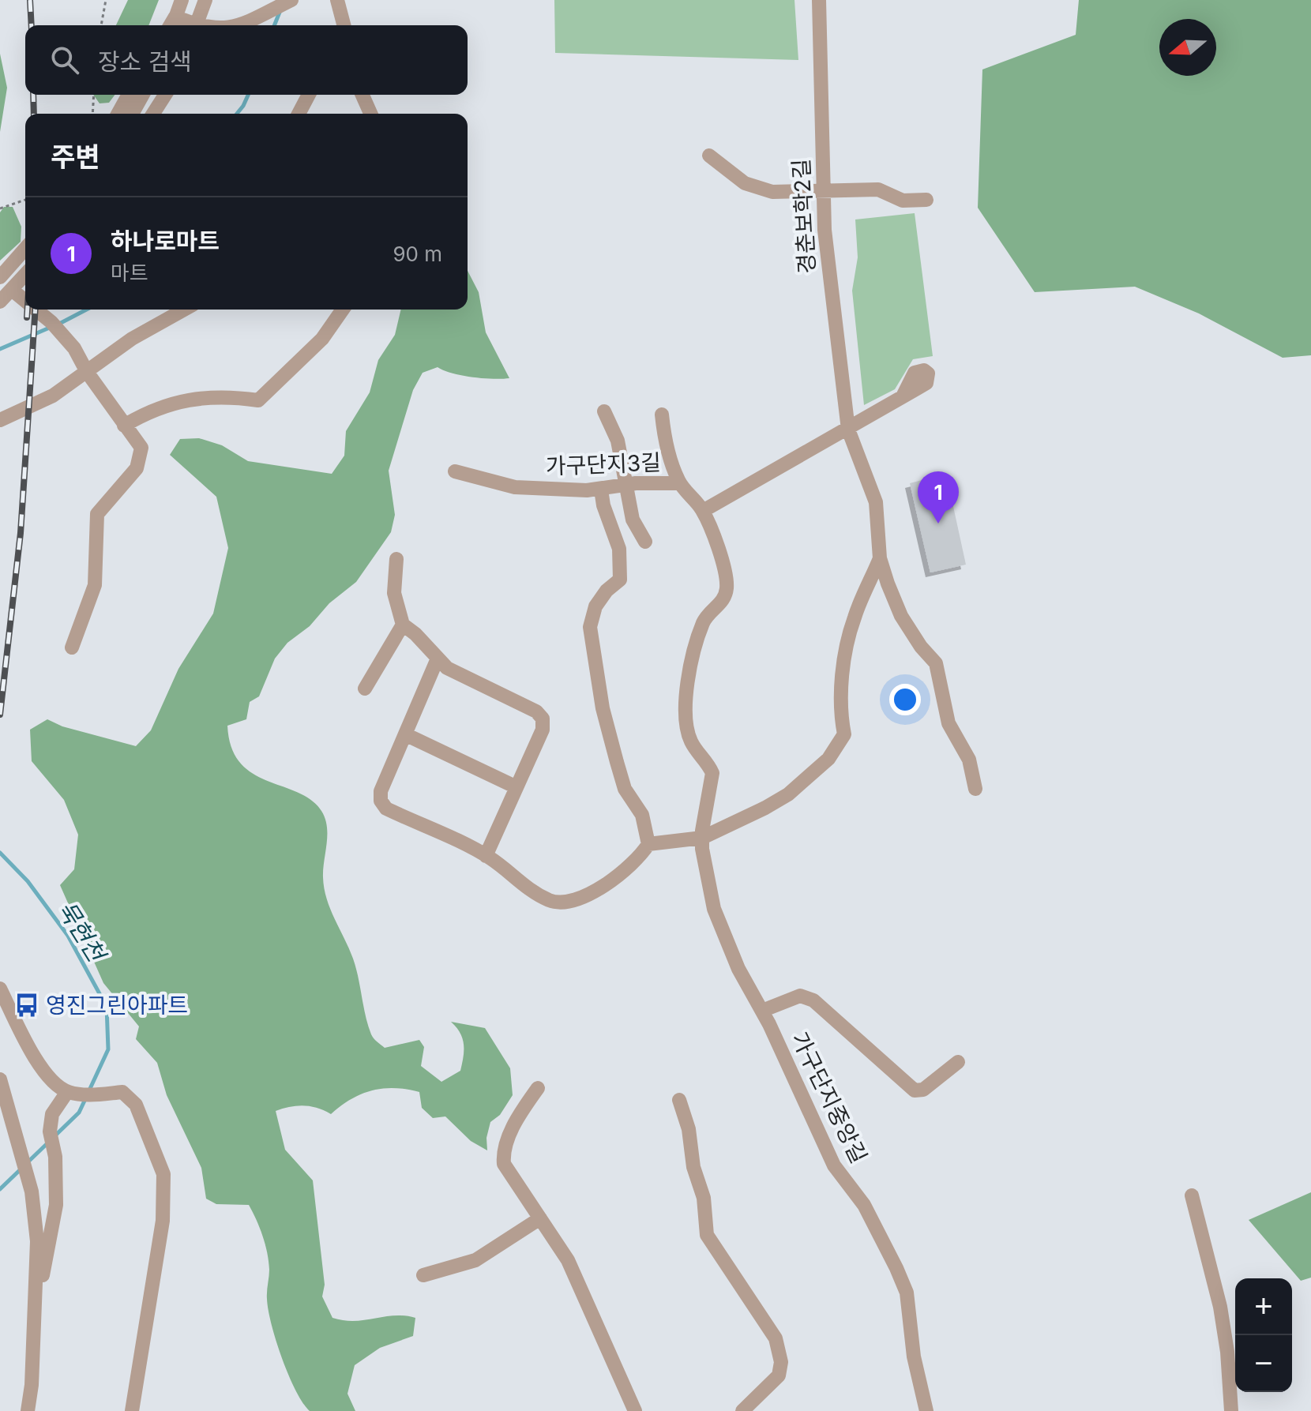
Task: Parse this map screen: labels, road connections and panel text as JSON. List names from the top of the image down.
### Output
{
  "streets": {
    "street": ["경춘보학2길", "가구단지3길", "가구단지중앙길"]
  },
  "crossings": [
    ["가구단지3길", "가구단지중앙길"]
  ],
  "water": ["묵현천"],
  "places": {
    "bus stop": ["영진그린아파트"]
  },
  "north": "left",
  "page": {
    "search": "장소 검색",
    "heading": "주변",
    "list": [
      {
        "mark": "1",
        "name": "하나로마트",
        "note": "마트",
        "value": "90 m"
      }
    ],
    "pins": "1",
    "map_buttons": ["+", "−"]
  }
}
